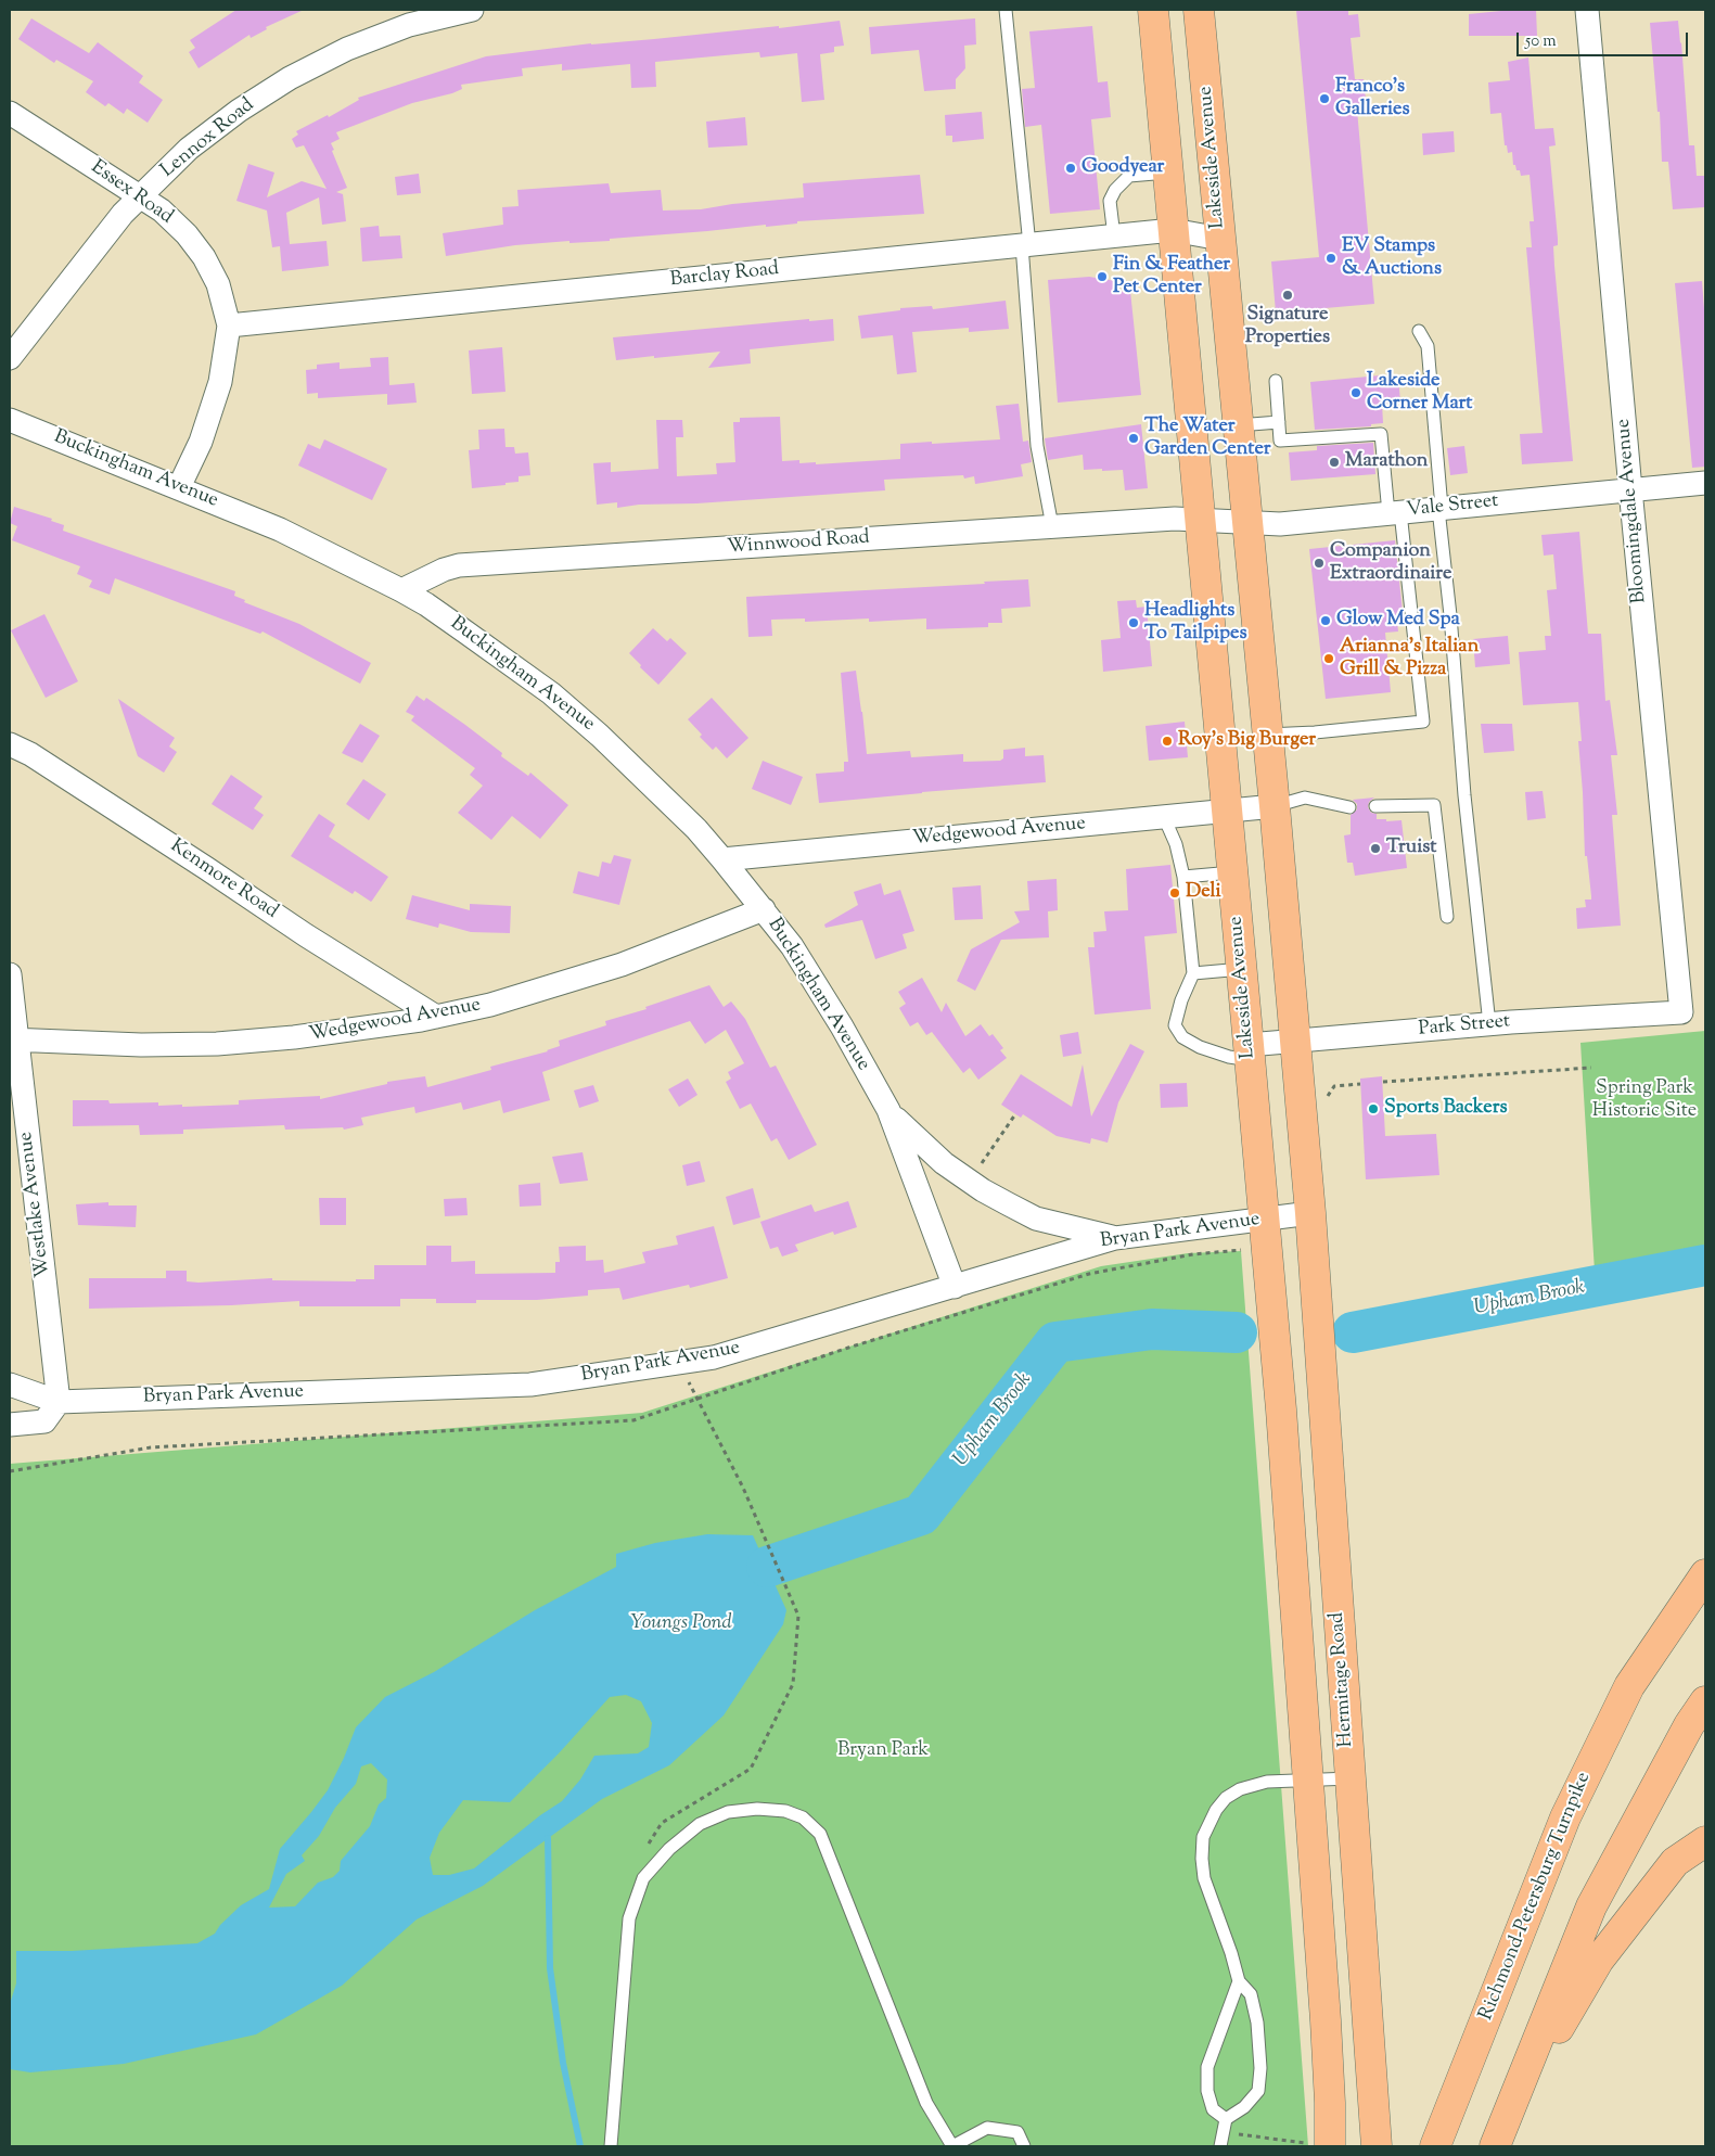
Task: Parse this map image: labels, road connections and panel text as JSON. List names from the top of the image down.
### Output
{
  "streets": {
    "main road": ["Lakeside Avenue", "Hermitage Road", "Richmond-Petersburg Turnpike"],
    "street": [
      "Lennox Road",
      "Essex Road",
      "Barclay Road",
      "Buckingham Avenue",
      "Vale Street",
      "Bloomingdale Avenue",
      "Winnwood Road",
      "Wedgewood Avenue",
      "Kenmore Road",
      "Park Street",
      "Westlake Avenue",
      "Bryan Park Avenue"
    ]
  },
  "crossings": [
    ["Lennox Road", "Essex Road"],
    ["Lakeside Avenue", "Barclay Road"],
    ["Lakeside Avenue", "Vale Street"],
    ["Lakeside Avenue", "Winnwood Road"],
    ["Lakeside Avenue", "Wedgewood Avenue"],
    ["Lakeside Avenue", "Park Street"],
    ["Lakeside Avenue", "Bryan Park Avenue"],
    ["Lakeside Avenue", "Hermitage Road"],
    ["Essex Road", "Barclay Road"],
    ["Essex Road", "Buckingham Avenue"],
    ["Buckingham Avenue", "Winnwood Road"],
    ["Buckingham Avenue", "Wedgewood Avenue"],
    ["Buckingham Avenue", "Bryan Park Avenue"],
    ["Vale Street", "Bloomingdale Avenue"],
    ["Vale Street", "Winnwood Road"],
    ["Bloomingdale Avenue", "Park Street"],
    ["Wedgewood Avenue", "Kenmore Road"],
    ["Wedgewood Avenue", "Westlake Avenue"],
    ["Westlake Avenue", "Bryan Park Avenue"],
    ["Bryan Park Avenue", "Hermitage Road"]
  ],
  "water": ["Upham Brook", "Youngs Pond"],
  "parks": ["Spring Park Historic Site", "Bryan Park"],
  "places": [
    "Franco's Galleries",
    "Goodyear",
    "EV Stamps & Auctions",
    "Fin & Feather Pet Center",
    "Signature Properties",
    "Lakeside Corner Mart",
    "The Water Garden Center",
    "Marathon",
    "Companion Extraordinaire",
    "Glow Med Spa",
    "Headlights To Tailpipes",
    "Arianna's Italian Grill & Pizza",
    "Roy's Big Burger",
    "Truist",
    "Deli",
    "Sports Backers"
  ],
  "scale_bar": "50 m"
}
